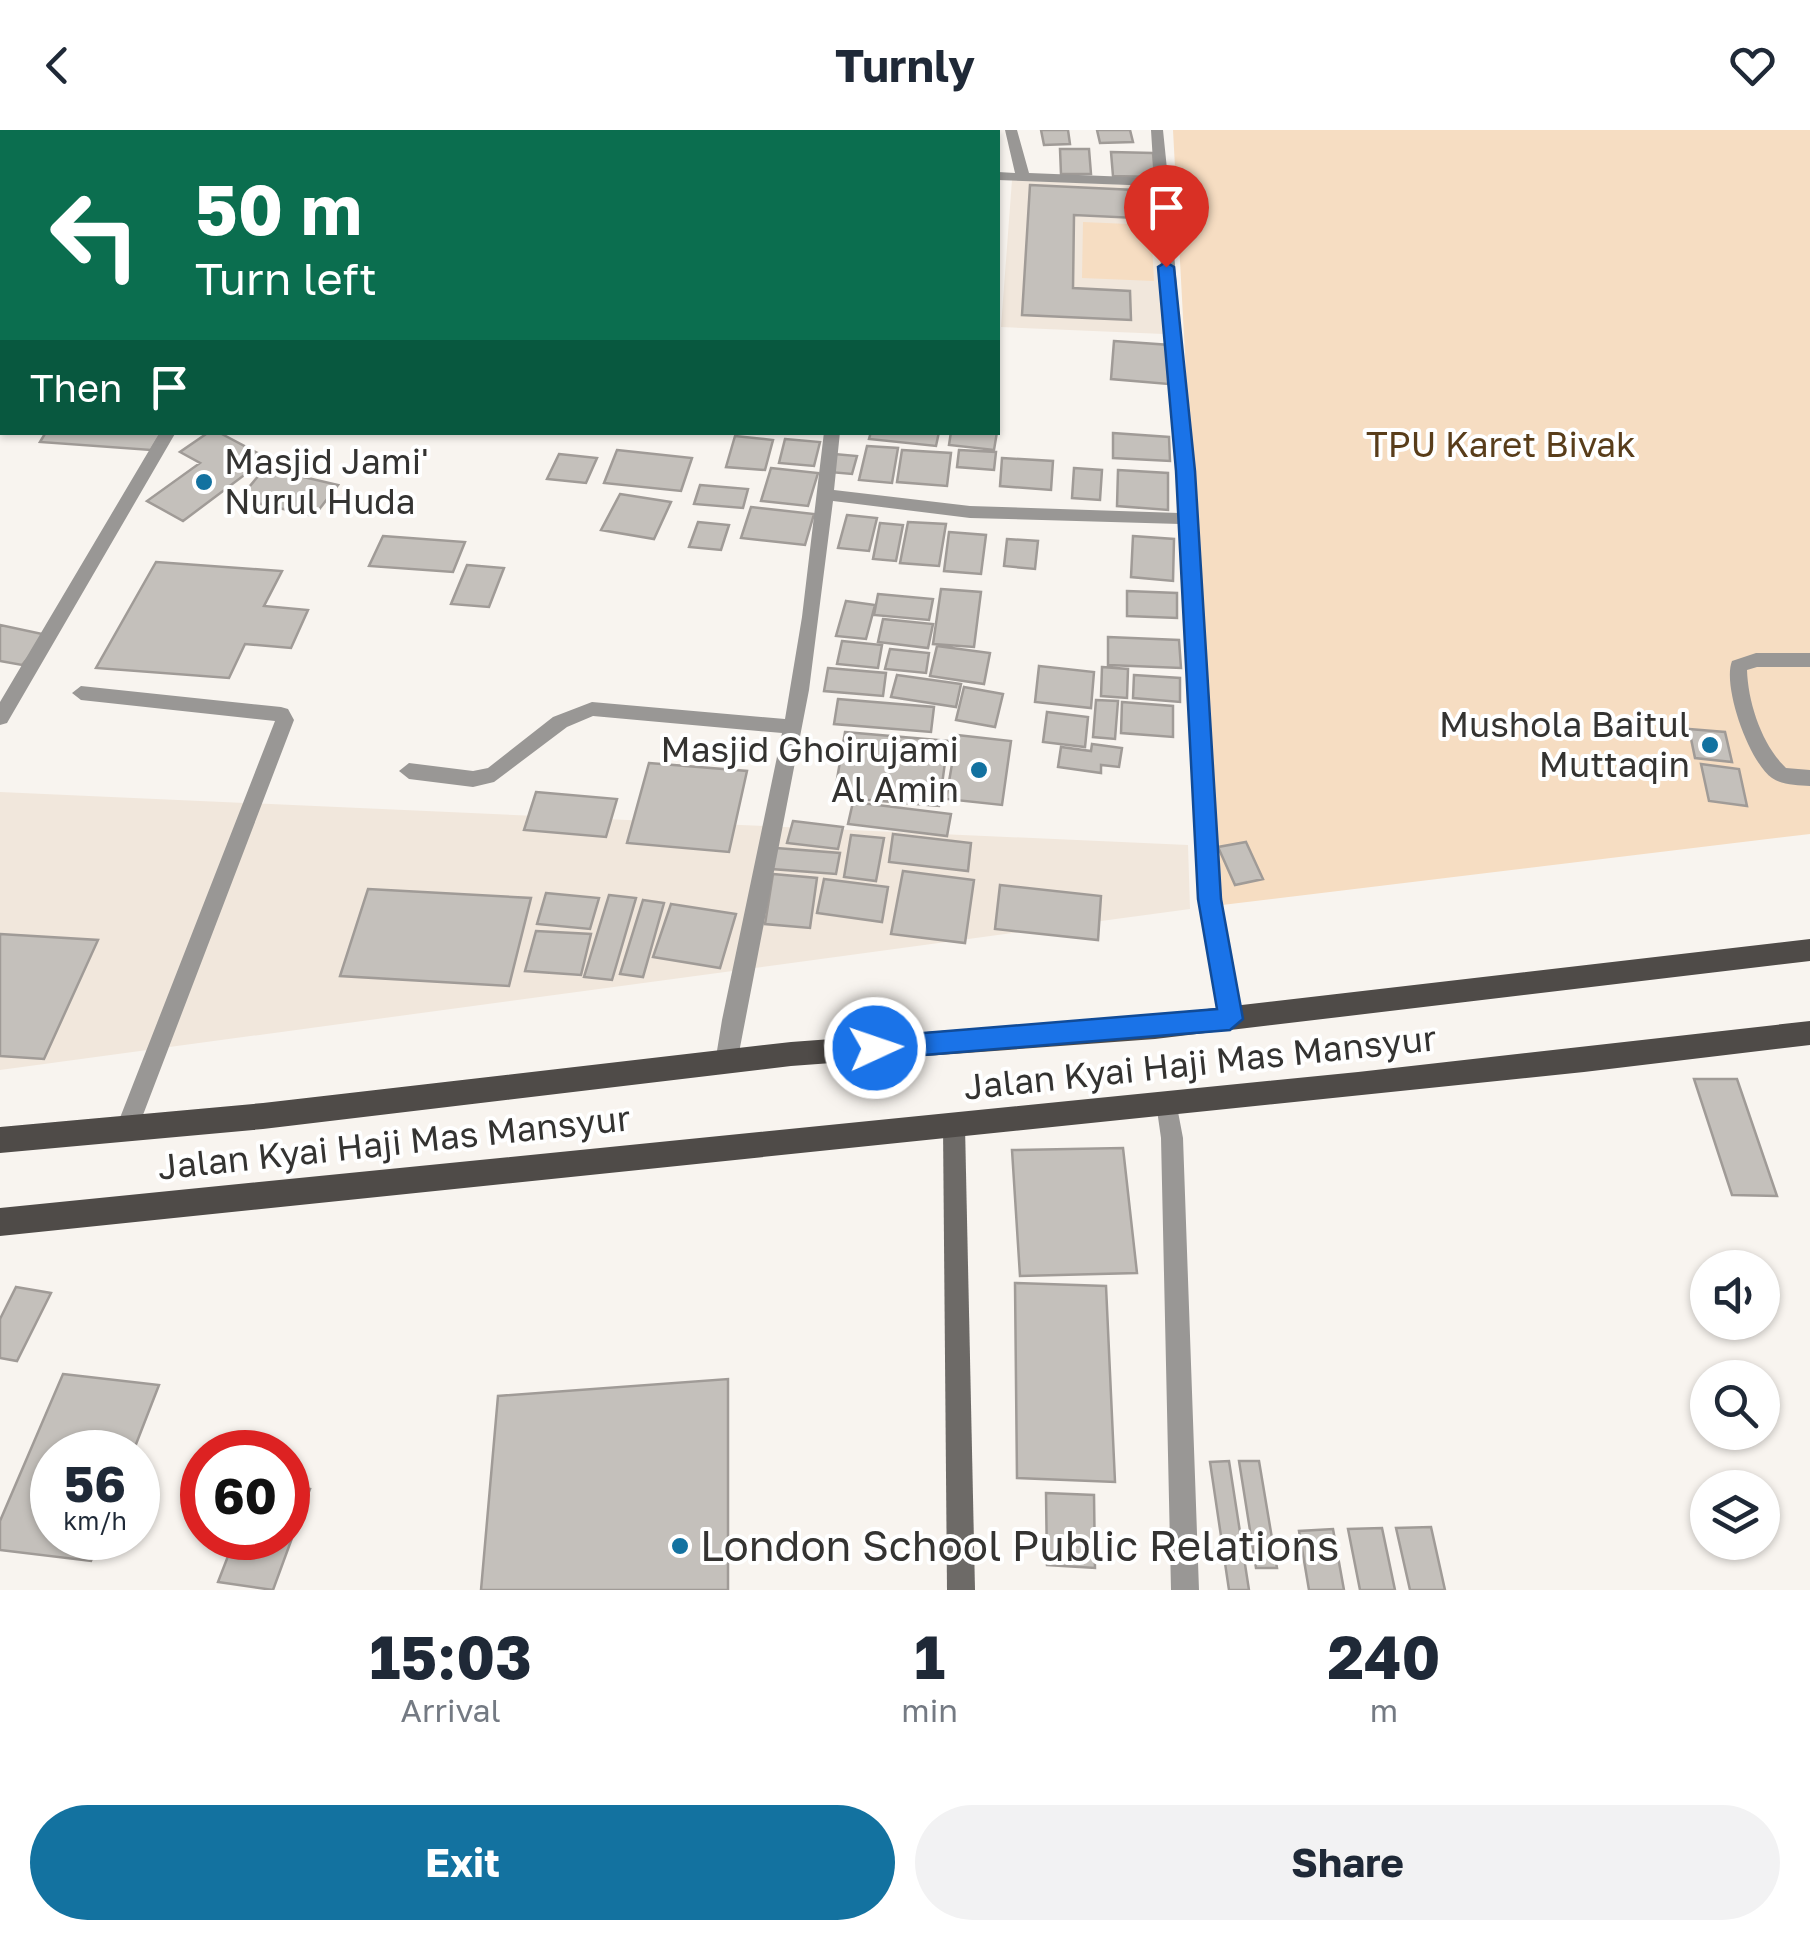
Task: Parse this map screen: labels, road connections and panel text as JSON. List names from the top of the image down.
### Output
{
  "streets": {
    "main road": ["Jalan Kyai Haji Mas Mansyur"]
  },
  "parks": ["TPU Karet Bivak"],
  "places": [
    "Masjid Jami' Nurul Huda",
    "Mushola Baitul Muttaqin",
    "Masjid Ghoirujami Al Amin",
    "London School Public Relations"
  ],
  "page": {
    "header": "Turnly",
    "turn": ["50 m", "Turn left"],
    "then": "Then",
    "speed": "56 km/h",
    "limit": "60",
    "eta": [
      "15:03",
      "Arrival",
      "1",
      "min",
      "240",
      "m"
    ],
    "buttons": ["Exit", "Share"]
  }
}
